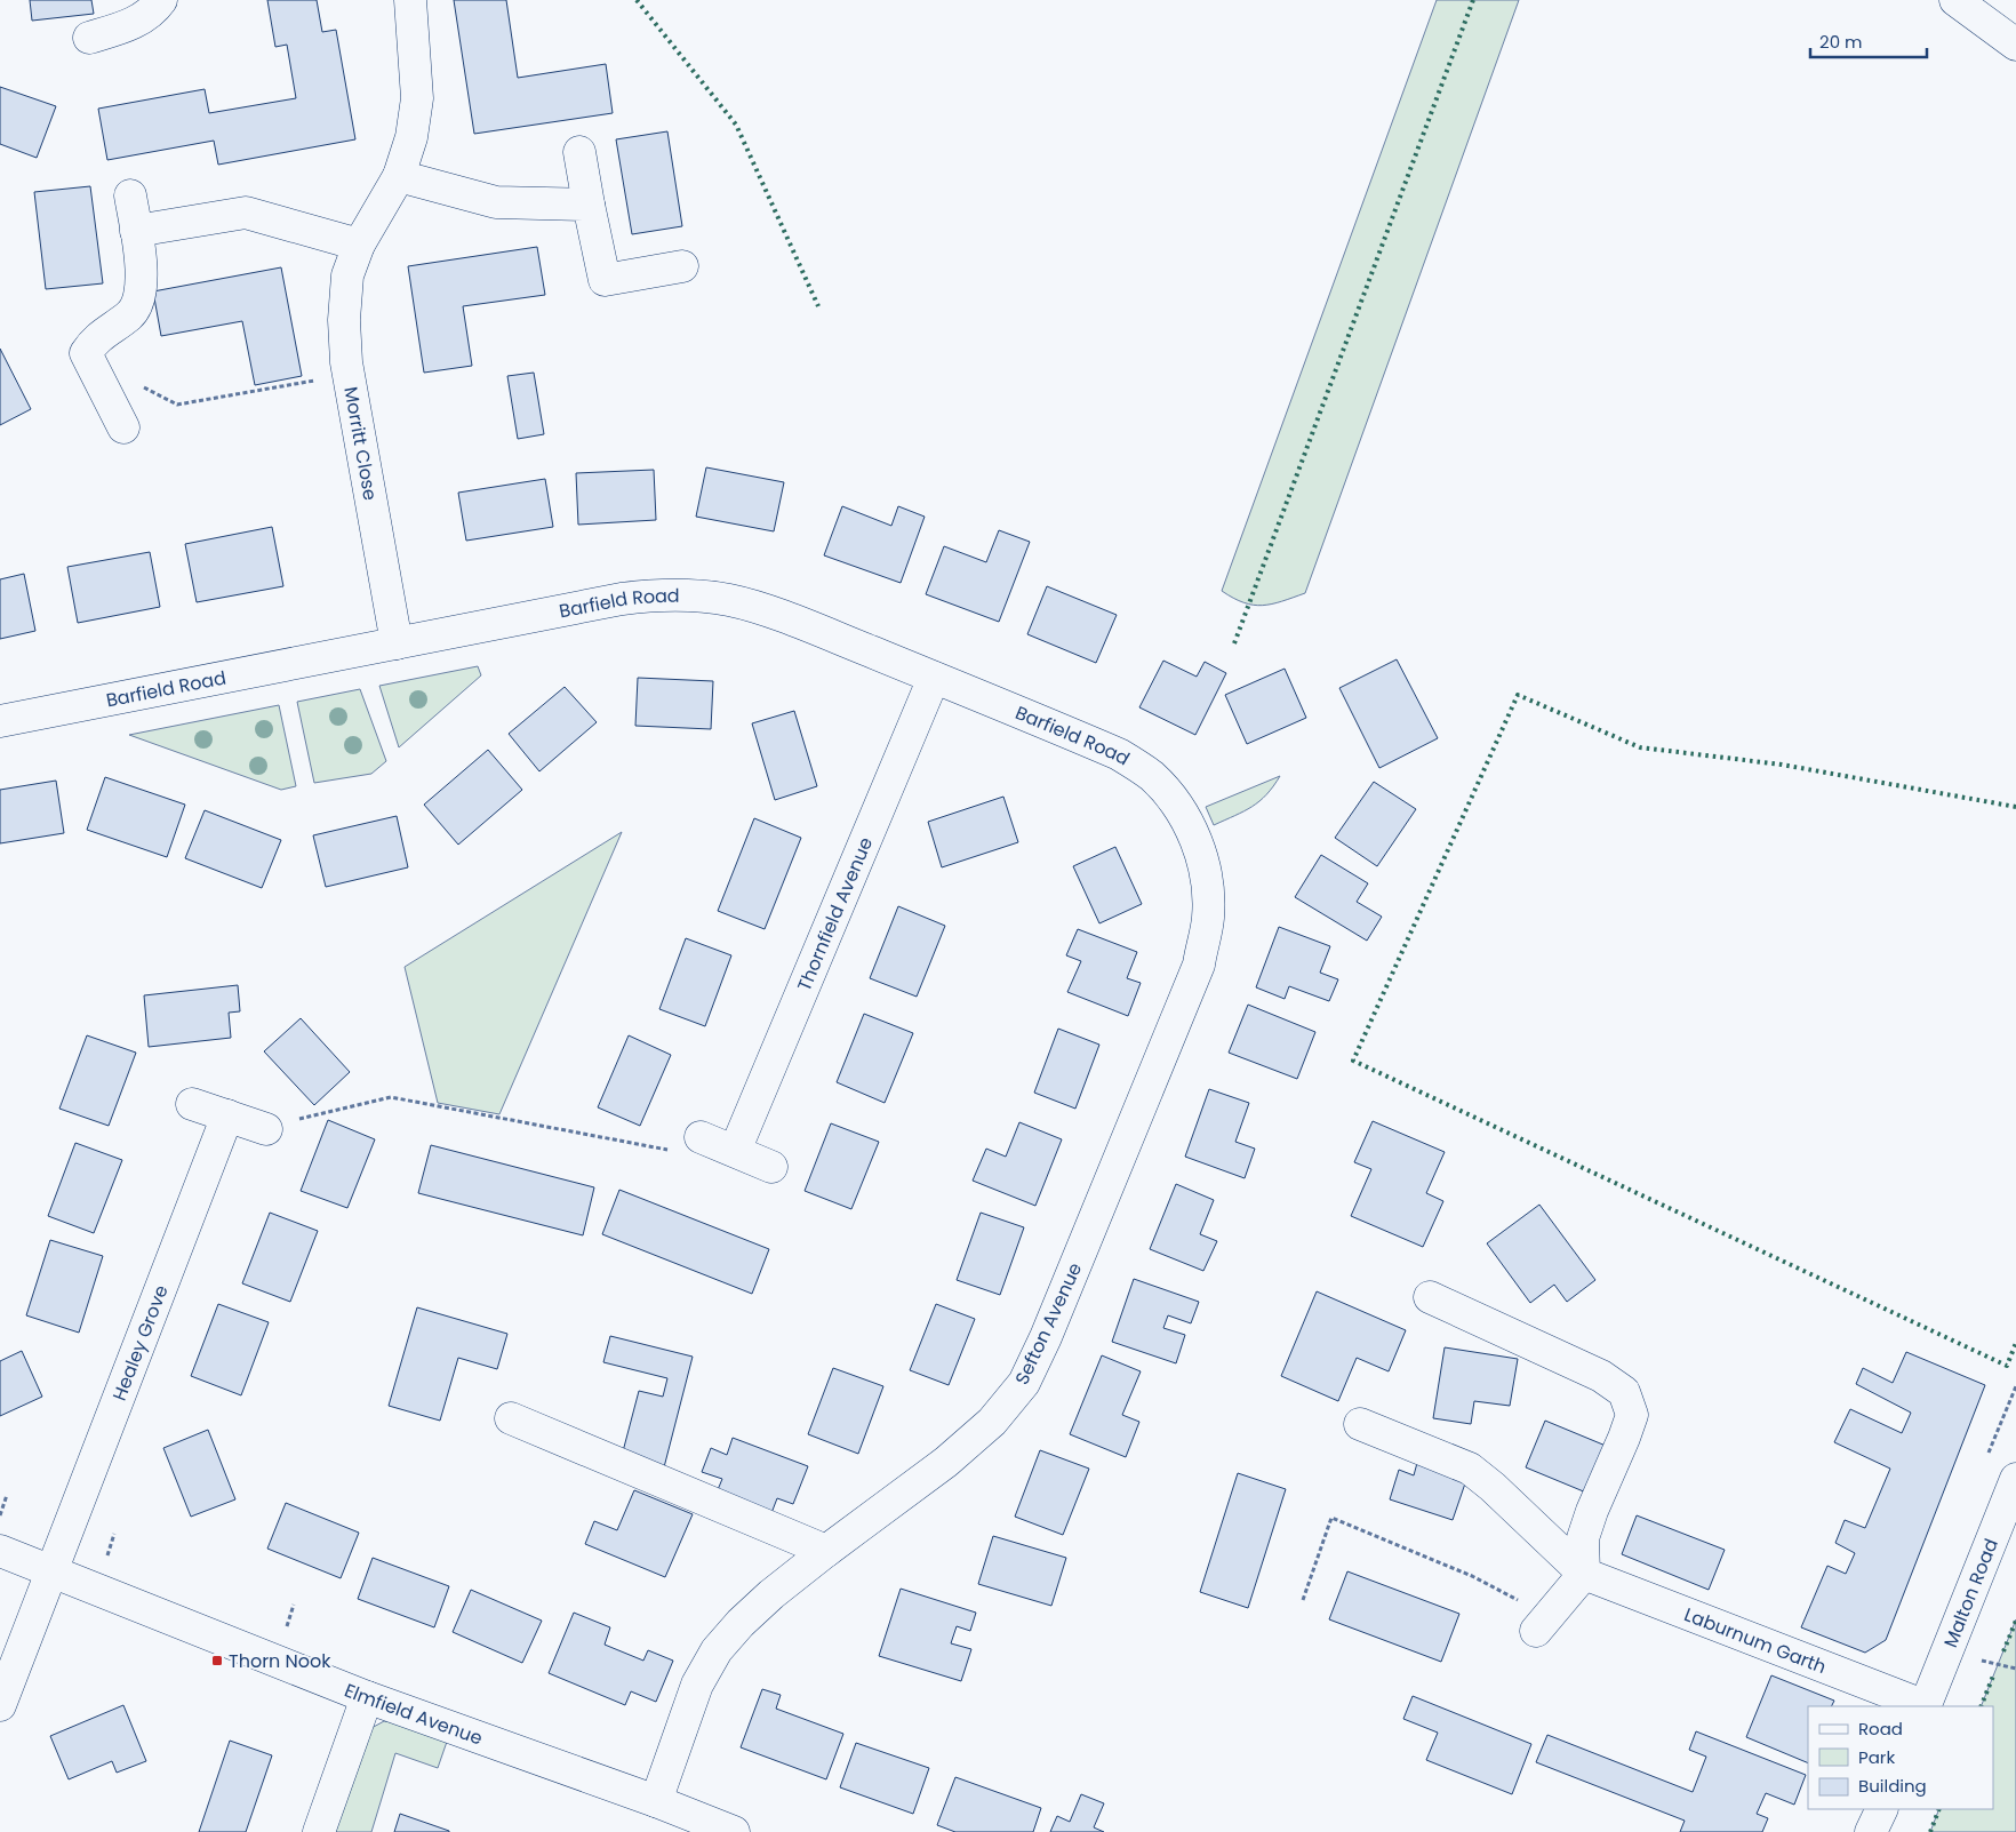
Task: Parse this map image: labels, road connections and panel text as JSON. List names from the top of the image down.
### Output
{
  "streets": {
    "street": [
      "Morritt Close",
      "Barfield Road",
      "Thornfield Avenue",
      "Sefton Avenue",
      "Healey Grove",
      "Malton Road",
      "Laburnum Garth",
      "Elmfield Avenue"
    ]
  },
  "crossings": [
    ["Morritt Close", "Barfield Road"],
    ["Barfield Road", "Thornfield Avenue"],
    ["Barfield Road", "Sefton Avenue"],
    ["Sefton Avenue", "Elmfield Avenue"],
    ["Healey Grove", "Elmfield Avenue"]
  ],
  "places": {
    "transit": ["Thorn Nook"]
  },
  "legend": ["Road", "Park", "Building"],
  "scale_bar": "20 m"
}
